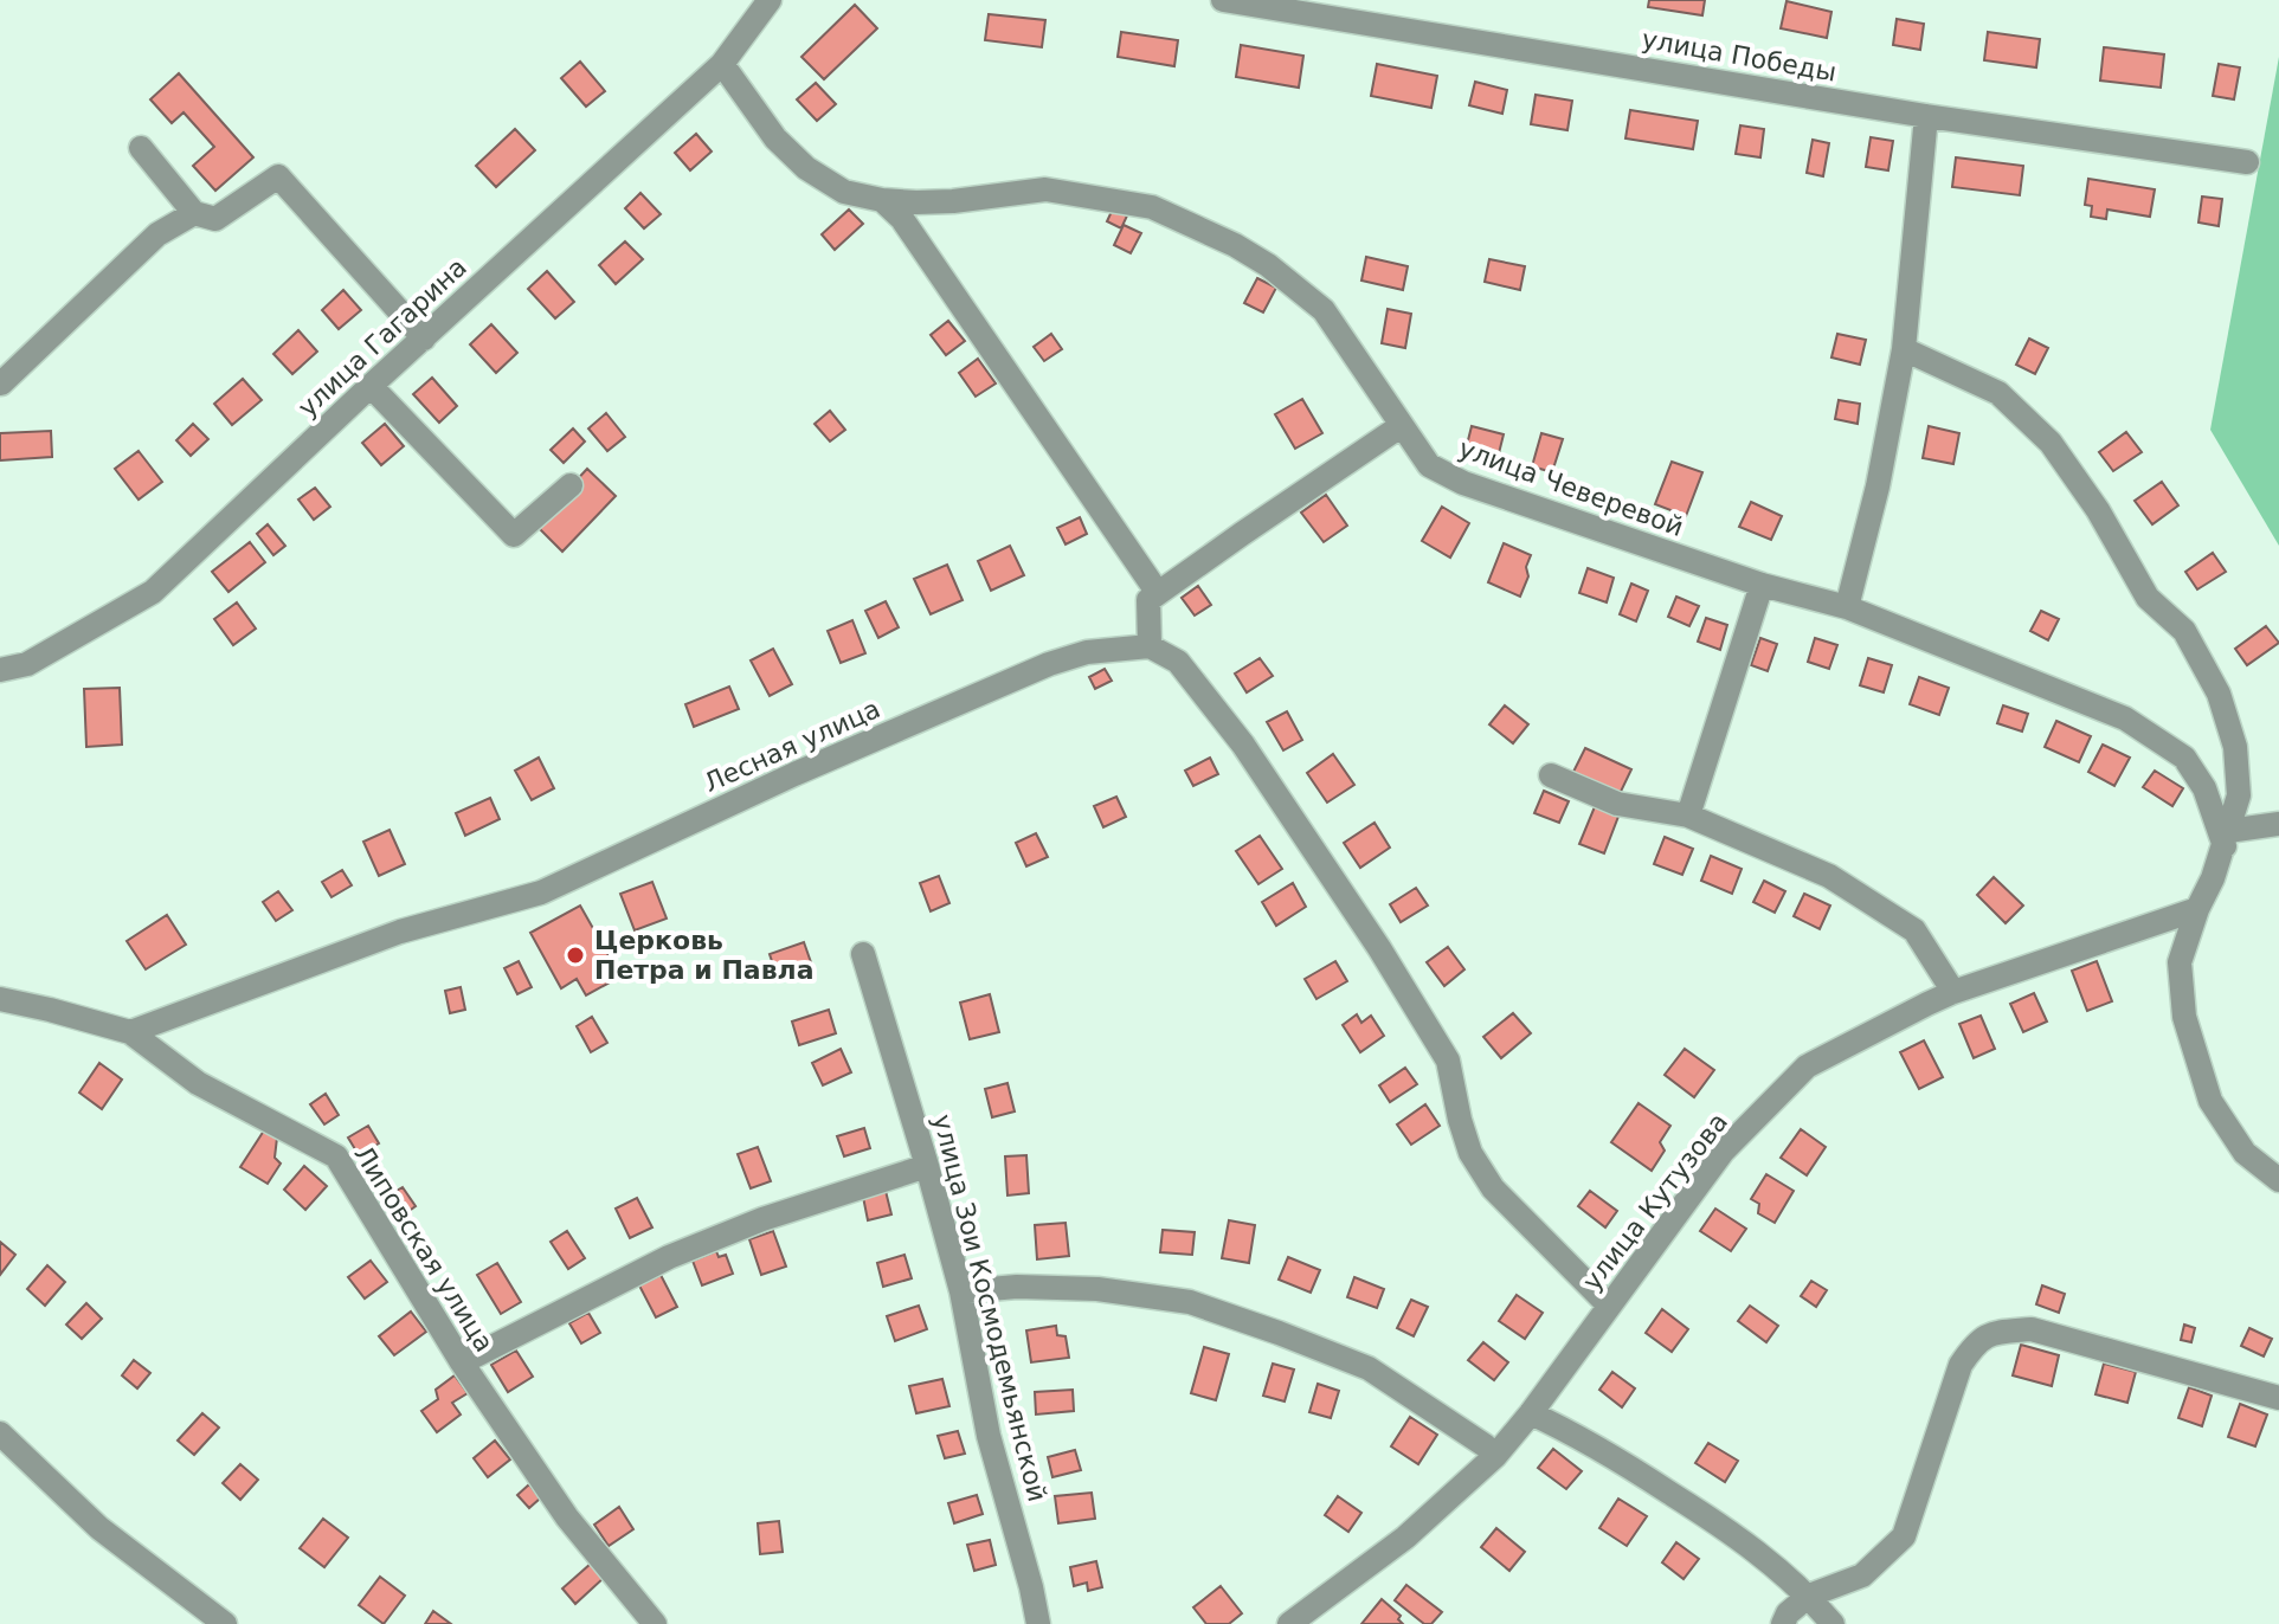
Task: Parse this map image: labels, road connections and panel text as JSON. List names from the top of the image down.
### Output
{
  "streets": {
    "street": [
      "улица Победы",
      "улица Гагарина",
      "улица Чеверевой",
      "Лесная улица",
      "улица Кутузова",
      "Липовская улица",
      "улица Зои Космодемьянской"
    ]
  },
  "crossings": [
    ["улица Гагарина", "улица Чеверевой"],
    ["Лесная улица", "Липовская улица"]
  ],
  "places": ["Церковь Петра и Павла"]
}
